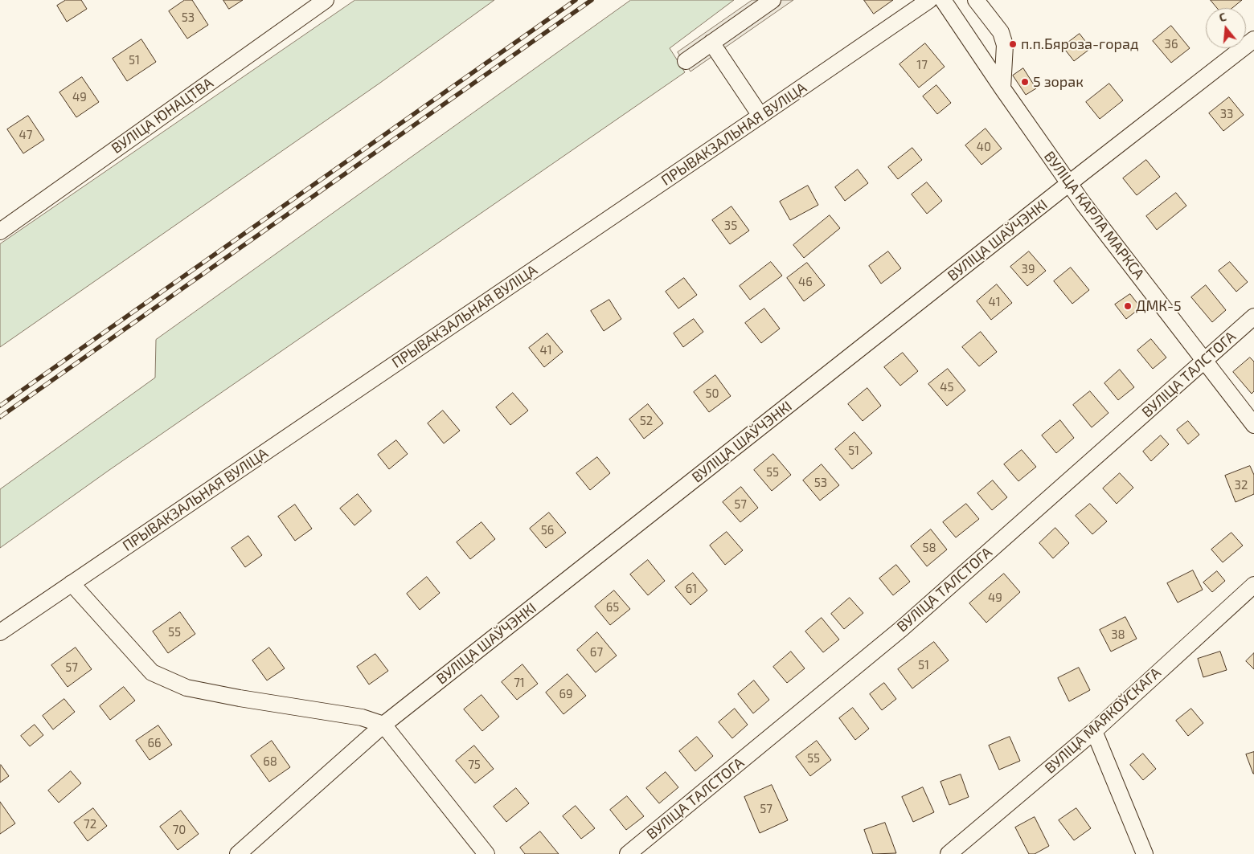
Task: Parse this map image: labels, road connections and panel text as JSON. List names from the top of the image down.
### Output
{
  "streets": {
    "street": [
      "ВУЛІЦА ЮНАЦТВА",
      "ПРЫВАКЗАЛЬНАЯ ВУЛІЦА",
      "ВУЛІЦА КАРЛА МАРКСА",
      "ВУЛІЦА ШАЎЧЭНКІ",
      "ВУЛІЦА ТАЛСТОГА",
      "ВУЛІЦА МАЯКОЎСКАГА"
    ]
  },
  "crossings": [
    ["ВУЛІЦА КАРЛА МАРКСА", "ВУЛІЦА ШАЎЧЭНКІ"],
    ["ВУЛІЦА КАРЛА МАРКСА", "ВУЛІЦА ТАЛСТОГА"]
  ],
  "places": ["п.п.Бяроза-горад", "5 зорак", "ДМК-5"],
  "house_numbers": [
    "53",
    "36",
    "51",
    "17",
    "49",
    "33",
    "47",
    "40",
    "35",
    "39",
    "46",
    "41",
    "41",
    "45",
    "50",
    "52",
    "51",
    "55",
    "53",
    "32",
    "57",
    "56",
    "58",
    "61",
    "49",
    "65",
    "55",
    "38",
    "67",
    "51",
    "57",
    "71",
    "69",
    "66",
    "55",
    "68",
    "75",
    "57",
    "72",
    "70"
  ],
  "north": "top"
}
